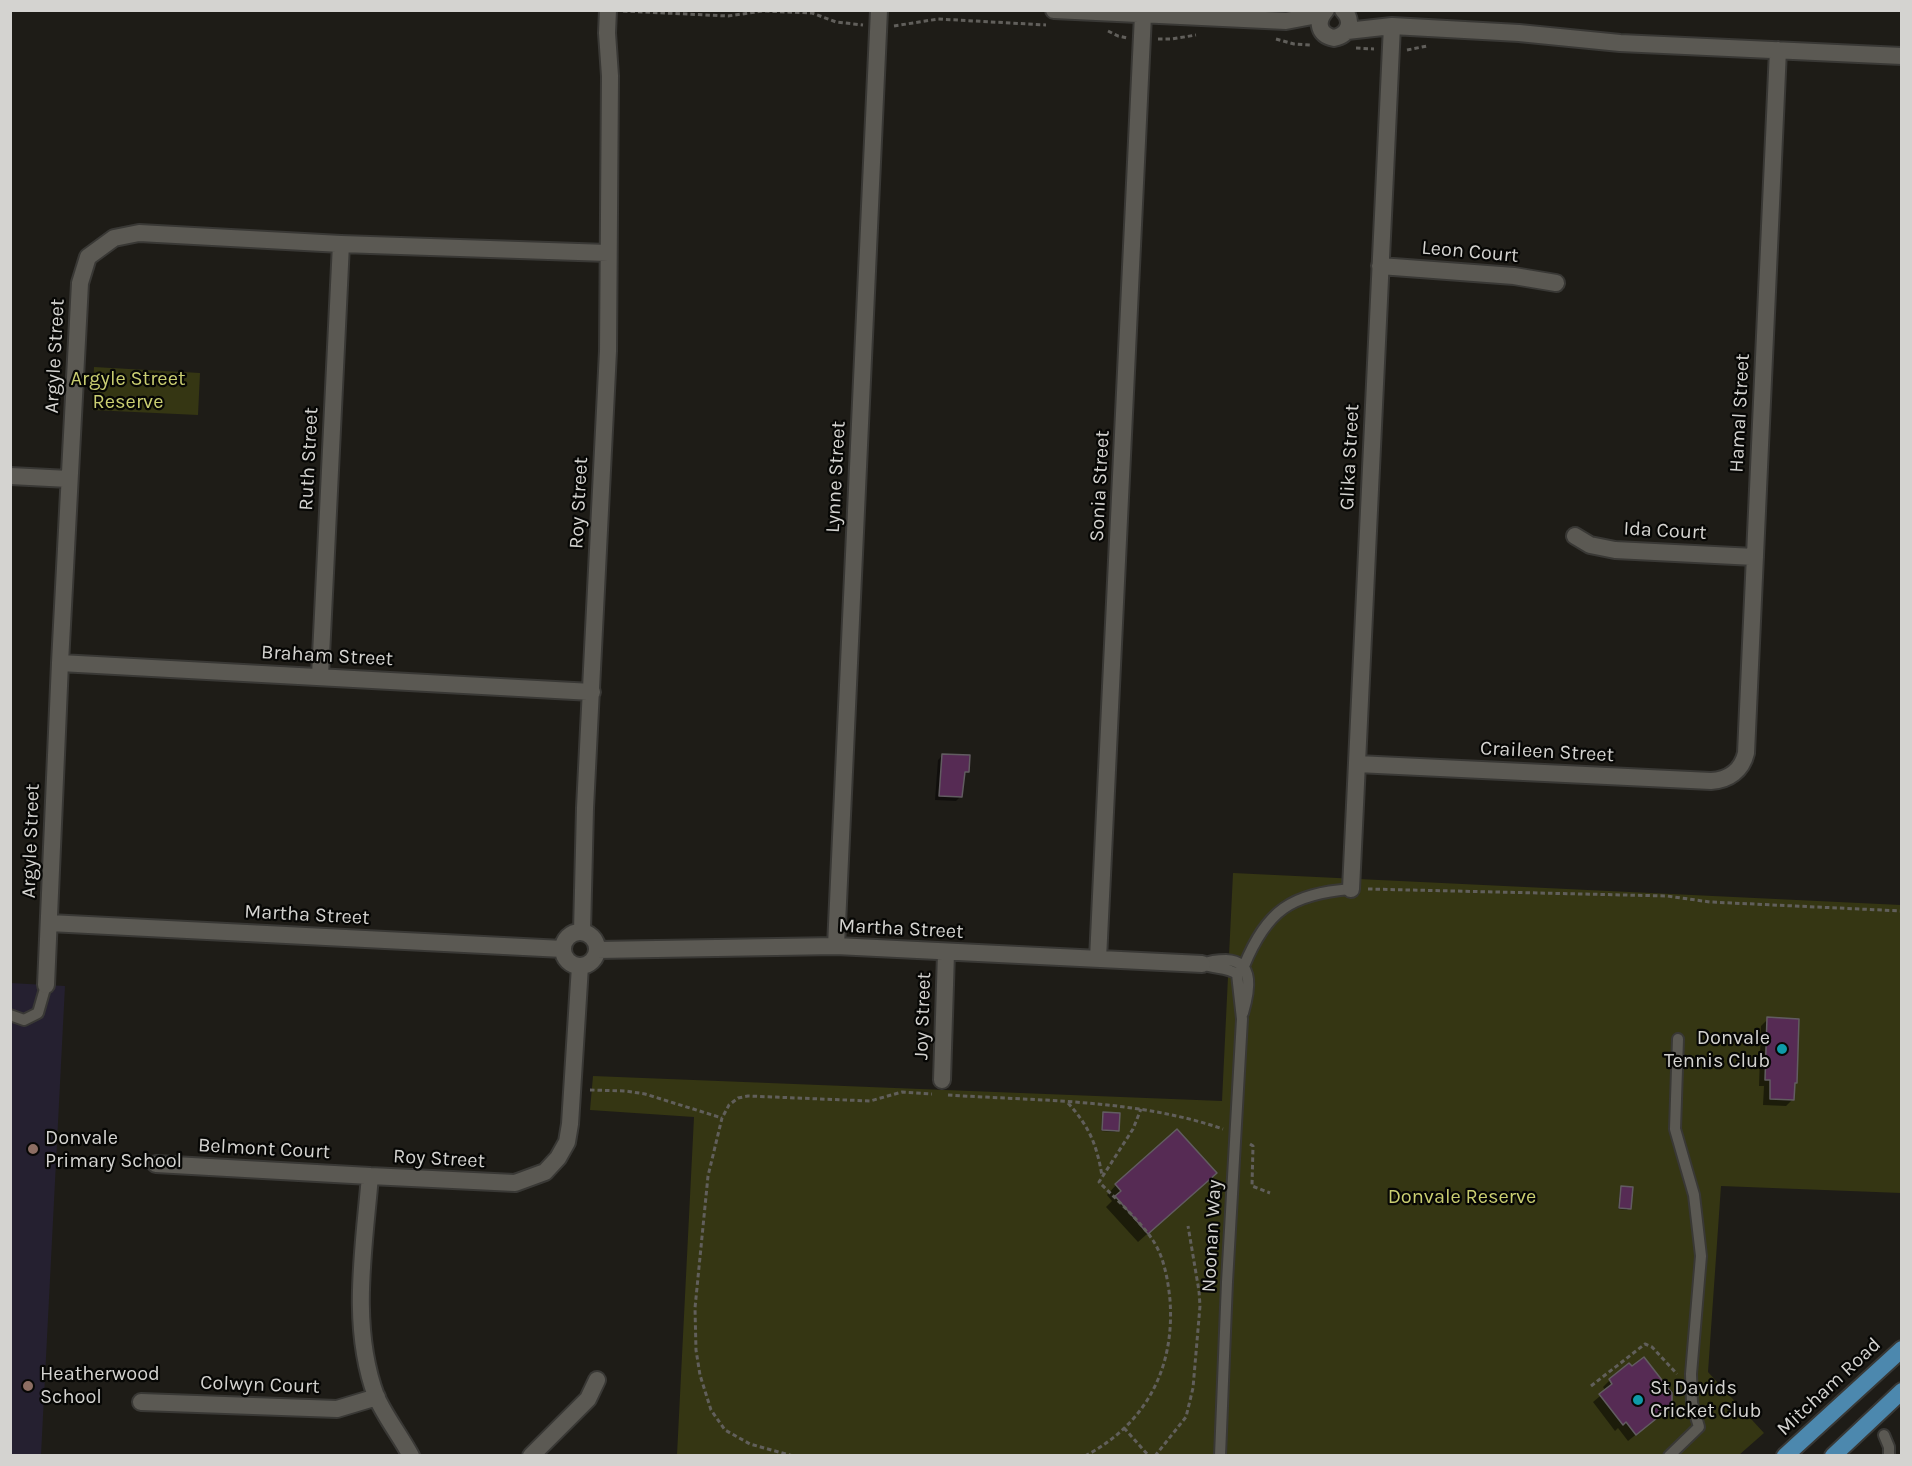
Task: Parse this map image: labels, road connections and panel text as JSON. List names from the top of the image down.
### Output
{
  "streets": {
    "main road": ["Mitcham Road"],
    "street": [
      "Leon Court",
      "Argyle Street",
      "Hamal Street",
      "Glika Street",
      "Ruth Street",
      "Lynne Street",
      "Sonia Street",
      "Roy Street",
      "Ida Court",
      "Braham Street",
      "Craileen Street",
      "Martha Street",
      "Joy Street",
      "Belmont Court",
      "Colwyn Court"
    ],
    "lane": ["Noonan Way"]
  },
  "crossings": [
    ["Leon Court", "Glika Street"],
    ["Argyle Street", "Ruth Street"],
    ["Argyle Street", "Roy Street"],
    ["Argyle Street", "Braham Street"],
    ["Argyle Street", "Martha Street"],
    ["Hamal Street", "Ida Court"],
    ["Hamal Street", "Craileen Street"],
    ["Glika Street", "Craileen Street"],
    ["Ruth Street", "Braham Street"],
    ["Lynne Street", "Martha Street"],
    ["Sonia Street", "Martha Street"],
    ["Roy Street", "Braham Street"],
    ["Roy Street", "Martha Street"],
    ["Roy Street", "Belmont Court"],
    ["Roy Street", "Colwyn Court"],
    ["Martha Street", "Joy Street"],
    ["Martha Street", "Noonan Way"]
  ],
  "parks": ["Argyle Street Reserve", "Donvale Reserve"],
  "places": [
    "Donvale Tennis Club",
    "Donvale Primary School",
    "Heatherwood School",
    "St Davids Cricket Club"
  ]
}
